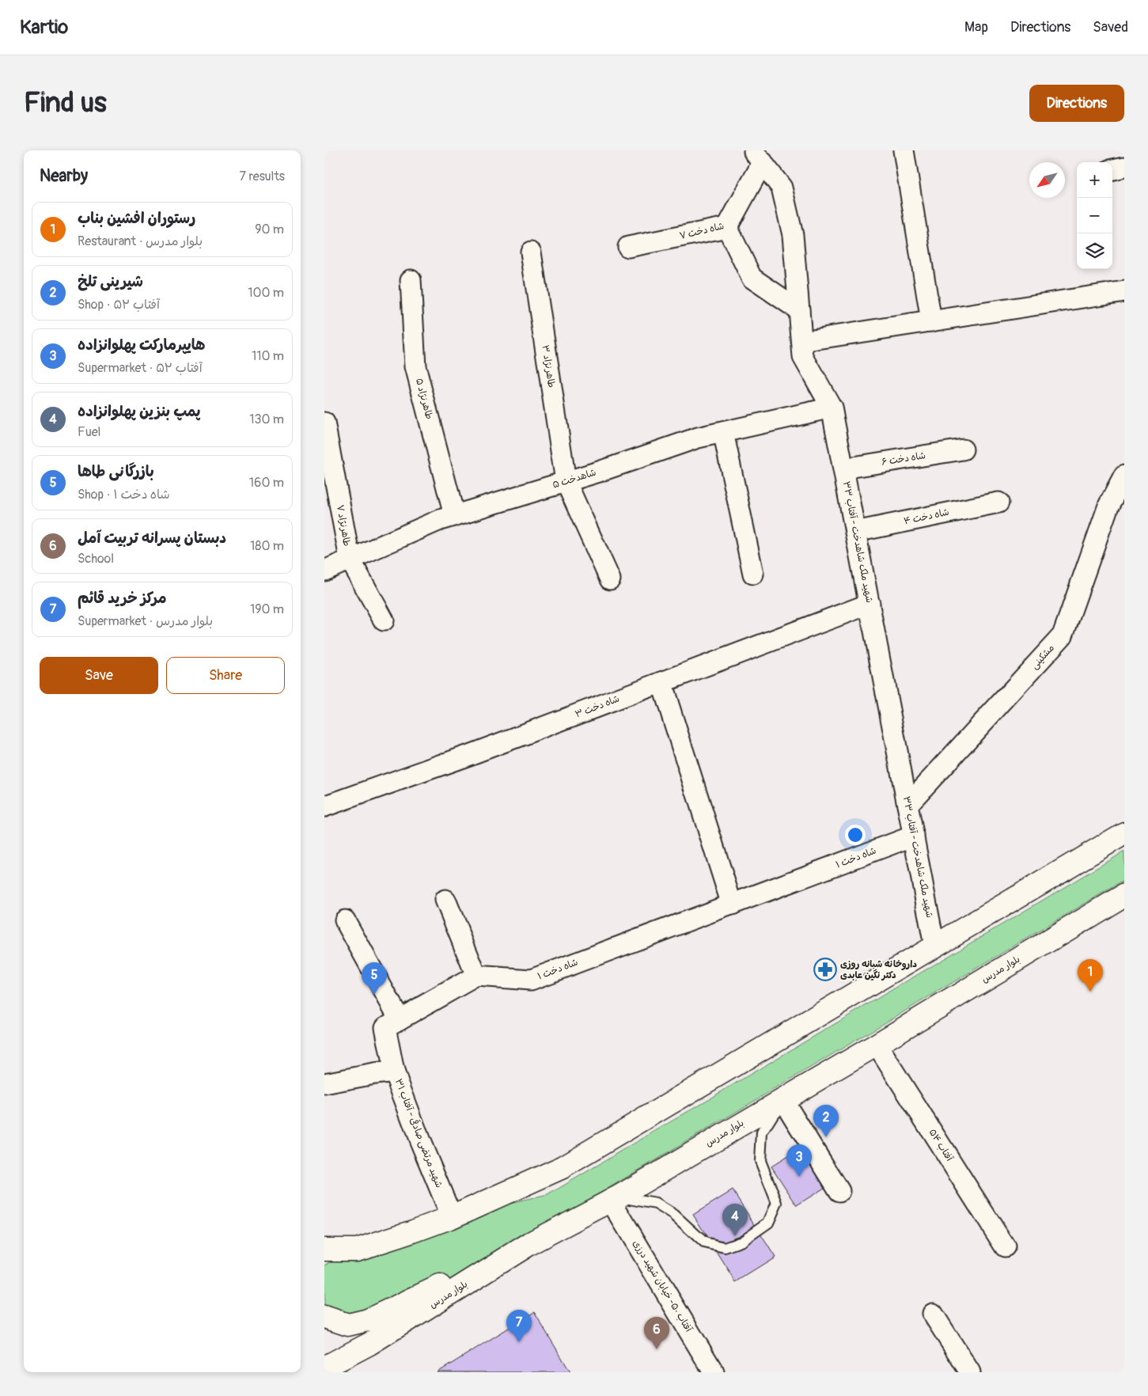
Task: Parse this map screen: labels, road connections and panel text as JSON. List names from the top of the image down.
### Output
{
  "streets": {
    "main road": ["بلوار مدرس"],
    "street": [
      "شاه دخت ۷",
      "طاهرنژاد ۳",
      "طاهرنژاد ۵",
      "شاه دخت ۶",
      "شاهدخت ۵",
      "شاه دخت ۴",
      "طاهرنژاد ۷",
      "شهید ملک شاهدخت - آفتاب ۳۳",
      "مشکینی",
      "شاه دخت ۳",
      "شاه دخت ۱",
      "شهید مرتضی صادقی - آفتاب ۳۱",
      "آفتاب ۵۴",
      "آفتاب ۵۰- خیابان شهید درزی"
    ]
  },
  "crossings": [
    ["شاه دخت ۷", "شهید ملک شاهدخت - آفتاب ۳۳"],
    ["طاهرنژاد ۳", "شاهدخت ۵"],
    ["طاهرنژاد ۵", "شاهدخت ۵"],
    ["شاه دخت ۶", "شهید ملک شاهدخت - آفتاب ۳۳"],
    ["شاهدخت ۵", "طاهرنژاد ۷"],
    ["شاهدخت ۵", "شهید ملک شاهدخت - آفتاب ۳۳"],
    ["شاه دخت ۴", "شهید ملک شاهدخت - آفتاب ۳۳"],
    ["شهید ملک شاهدخت - آفتاب ۳۳", "مشکینی"],
    ["شهید ملک شاهدخت - آفتاب ۳۳", "شاه دخت ۳"],
    ["شهید ملک شاهدخت - آفتاب ۳۳", "شاه دخت ۱"],
    ["بلوار مدرس", "آفتاب ۵۴"],
    ["بلوار مدرس", "آفتاب ۵۰- خیابان شهید درزی"]
  ],
  "places": {
    "pharmacy": ["داروخانه شبانه روزی دکتر نگین عابدی"]
  },
  "north": "bottom left",
  "page": {
    "header": "Kartio",
    "nav": ["Map", "Directions", "Saved"],
    "buttons": [
      "Directions",
      ["Save", "Share"]
    ],
    "title": "Find us",
    "heading": ["Nearby", "7 results"],
    "map_buttons": ["+", "−"],
    "list": [
      {
        "mark": "1",
        "name": "رستوران افشین بناب",
        "note": "Restaurant · بلوار مدرس",
        "value": "90 m"
      },
      {
        "mark": "2",
        "name": "شیرینی تلخ",
        "note": "Shop · آفتاب ۵۲",
        "value": "100 m"
      },
      {
        "mark": "3",
        "name": "هایپرمارکت پهلوانزاده",
        "note": "Supermarket · آفتاب ۵۲",
        "value": "110 m"
      },
      {
        "mark": "4",
        "name": "پمپ بنزین پهلوانزاده",
        "note": "Fuel",
        "value": "130 m"
      },
      {
        "mark": "5",
        "name": "بازرگانی طاها",
        "note": "Shop · شاه دخت ۱",
        "value": "160 m"
      },
      {
        "mark": "6",
        "name": "دبستان پسرانه تربیت آمل",
        "note": "School",
        "value": "180 m"
      },
      {
        "mark": "7",
        "name": "مرکز خرید قائم",
        "note": "Supermarket · بلوار مدرس",
        "value": "190 m"
      }
    ],
    "pins": [
      "1",
      "5",
      "2",
      "3",
      "4",
      "7",
      "6"
    ]
  }
}
